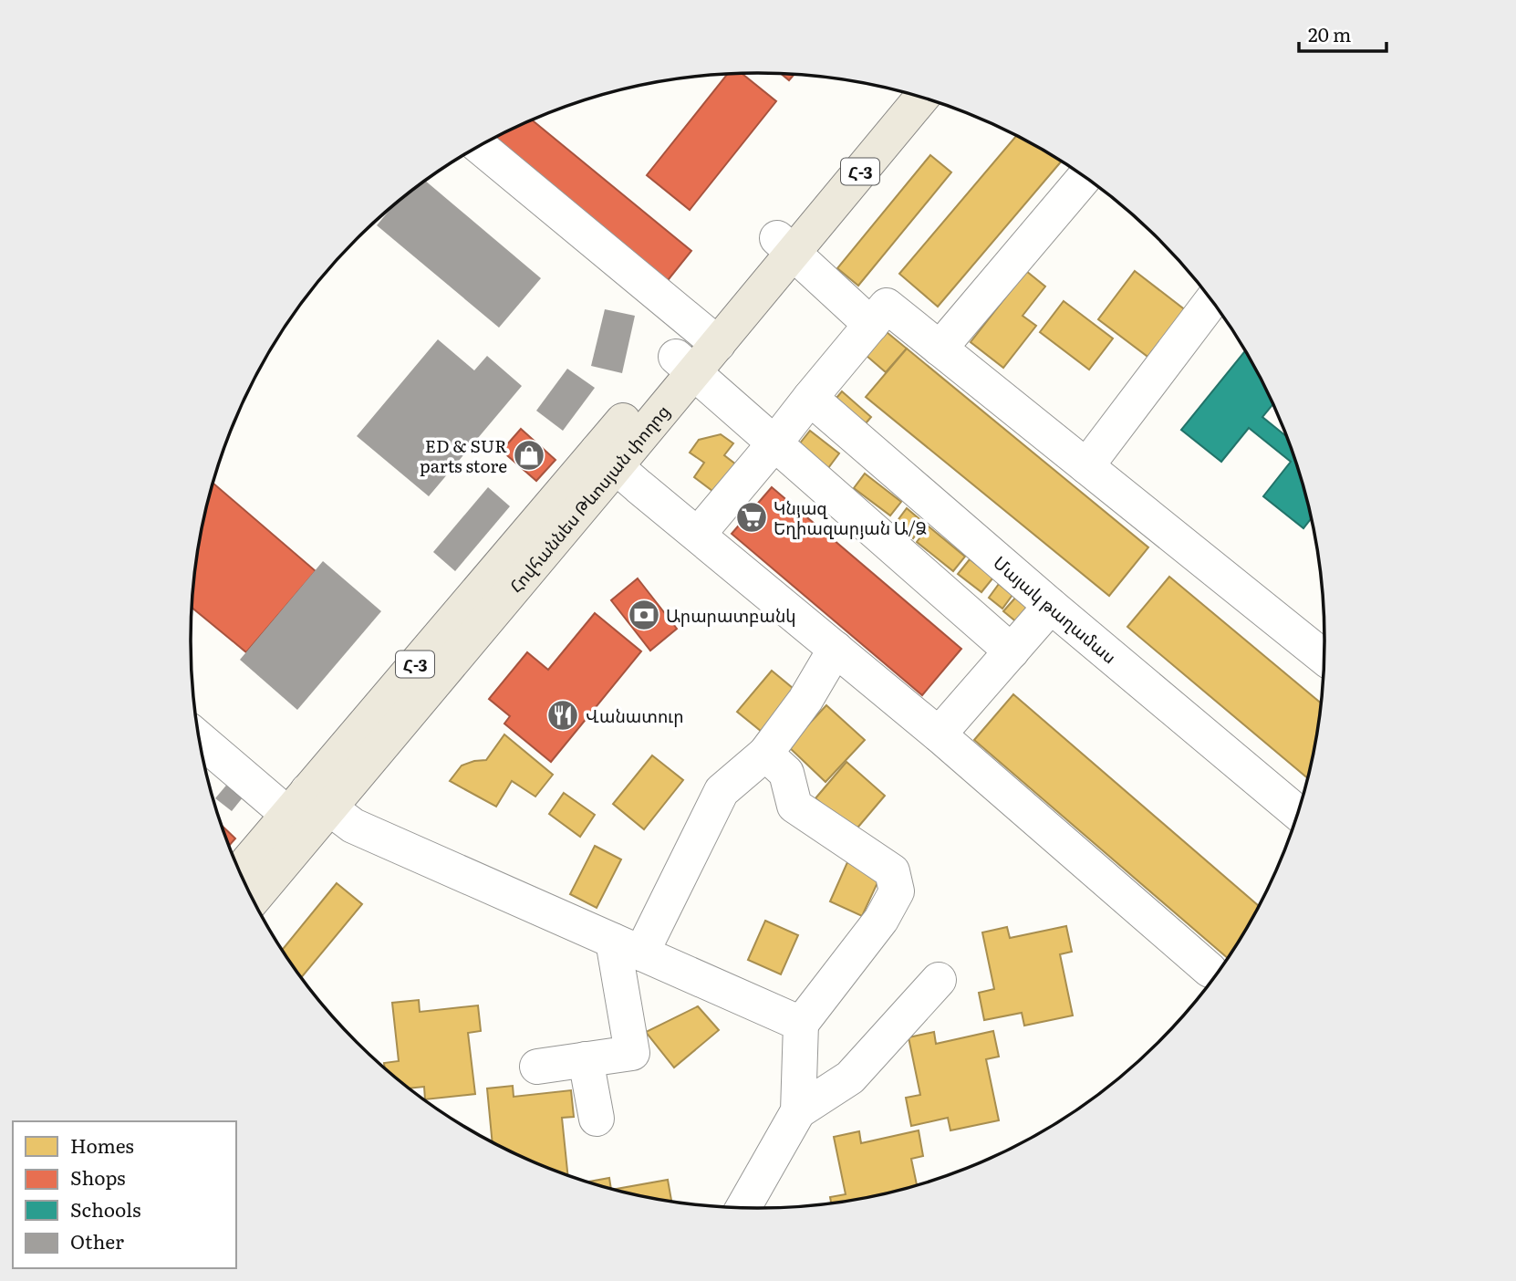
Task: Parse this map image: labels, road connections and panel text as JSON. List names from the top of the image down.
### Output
{
  "streets": {
    "main road": ["Հ-3", "Հովհաննես Թևոսյան փողոց"],
    "street": ["Մայակ թաղամաս"]
  },
  "places": {
    "shop": ["ED & SUR parts store"],
    "supermarket": ["Կնյազ Եղիազարյան Ա/Ձ"],
    "bank": ["Արարատբանկ"],
    "restaurant": ["Վանատուր"]
  },
  "legend": [
    "Homes",
    "Shops",
    "Schools",
    "Other"
  ],
  "scale_bar": "20 m"
}
